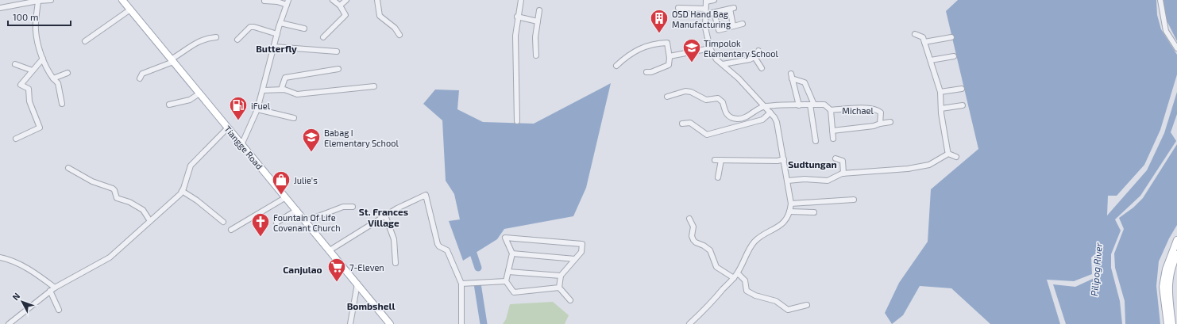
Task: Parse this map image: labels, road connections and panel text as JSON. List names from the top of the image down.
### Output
{
  "streets": {
    "main road": ["Tiangge Road"],
    "street": ["Michael"]
  },
  "districts": [
    "Butterfly",
    "Sudtungan",
    "St. Frances Village",
    "Canjulao",
    "Bombshell"
  ],
  "water": ["Pilipog River"],
  "places": {
    "building": ["OSD Hand Bag Manufacturing"],
    "school or university": ["Timpolok Elementary School", "Babag I Elementary School"],
    "fuel station": ["iFuel"],
    "shop": ["Julie's"],
    "church": ["Fountain Of Life Covenant Church"],
    "supermarket": ["7-Eleven"]
  },
  "scale_bar": "100 m",
  "north": "top left"
}
